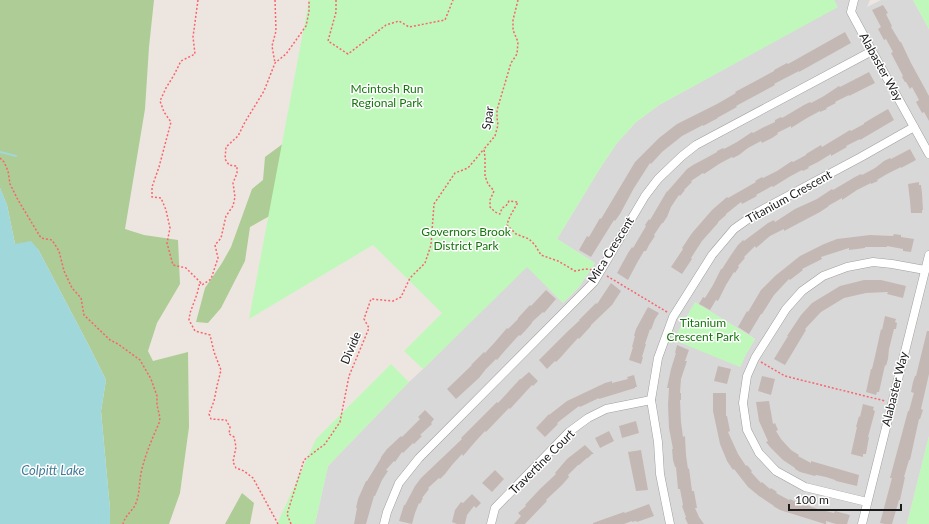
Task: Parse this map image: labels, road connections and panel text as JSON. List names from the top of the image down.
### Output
{
  "streets": {
    "street": [
      "Alabaster Way",
      "Titanium Crescent",
      "Mica Crescent",
      "Travertine Court"
    ],
    "path": ["Spar", "Divide"]
  },
  "crossings": [
    ["Alabaster Way", "Titanium Crescent"],
    ["Alabaster Way", "Mica Crescent"],
    ["Spar", "Divide"],
    ["Titanium Crescent", "Travertine Court"]
  ],
  "water": ["Colpitt Lake"],
  "parks": ["Mcintosh Run Regional Park", "Governors Brook District Park", "Titanium Crescent Park"],
  "scale_bar": "100 m"
}
